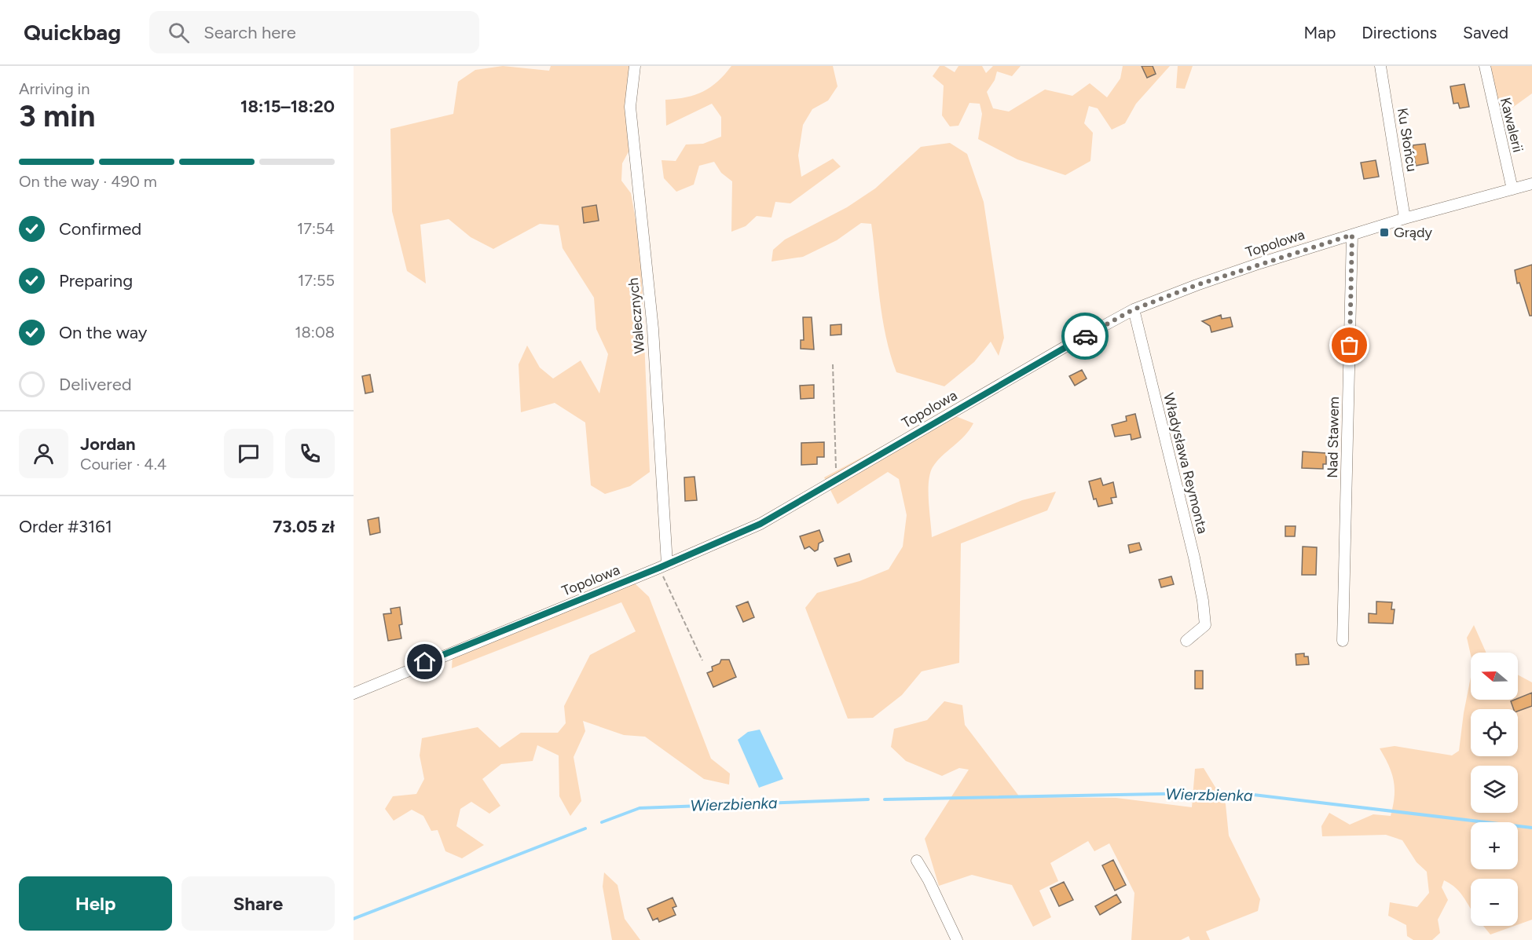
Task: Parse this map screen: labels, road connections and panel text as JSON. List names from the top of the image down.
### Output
{
  "streets": {
    "street": [
      "Kawalerii",
      "Ku Słońcu",
      "Topolowa",
      "Walecznych",
      "Nad Stawem",
      "Władysława Reymonta"
    ]
  },
  "crossings": [
    ["Kawalerii", "Topolowa"],
    ["Ku Słońcu", "Topolowa"],
    ["Topolowa", "Walecznych"],
    ["Topolowa", "Nad Stawem"],
    ["Topolowa", "Władysława Reymonta"]
  ],
  "water": ["Wierzbienka"],
  "places": {
    "transit": ["Grądy"]
  },
  "north": "left",
  "page": {
    "header": "Quickbag",
    "search": "Search here",
    "nav": ["Map", "Directions", "Saved"],
    "heading": ["3 min", "Arriving in", "18:15–18:20"],
    "panel": [
      "Jordan",
      "Courier · 4.4",
      "Order #3161",
      "73.05 zł"
    ],
    "bar": "On the way · 490 m",
    "list": [
      ["Confirmed", "17:54"],
      ["Preparing", "17:55"],
      ["On the way", "18:08"],
      "Delivered"
    ],
    "map_buttons": ["+", "−"],
    "buttons": ["Help", "Share"]
  }
}
